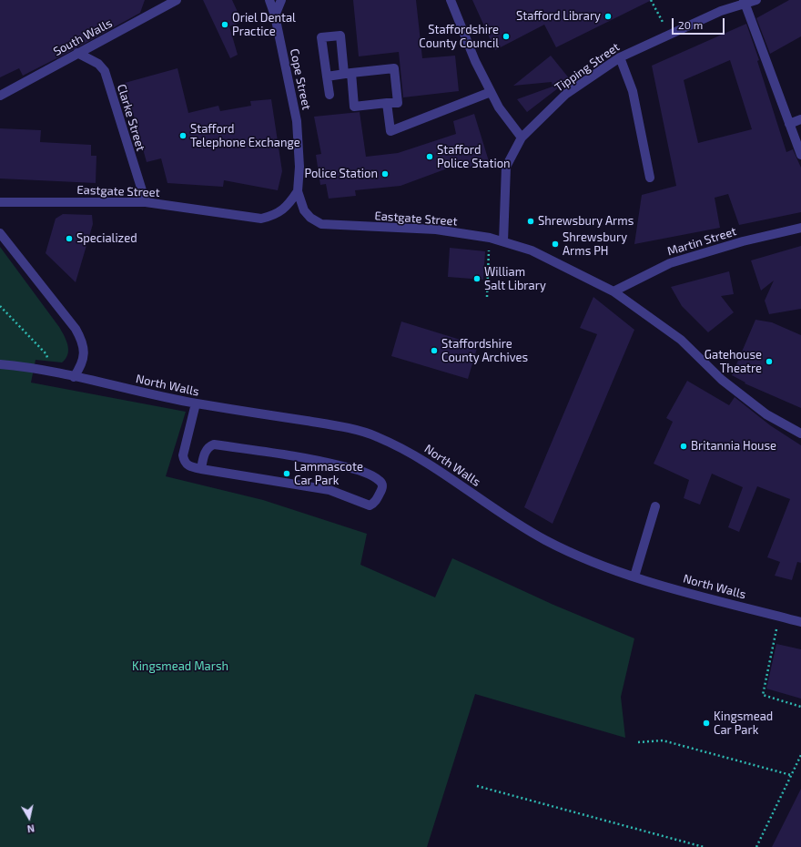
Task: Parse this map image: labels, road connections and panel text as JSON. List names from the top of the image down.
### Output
{
  "streets": {
    "street": [
      "South Walls",
      "Tipping Street",
      "Cope Street",
      "Clarke Street",
      "Eastgate Street",
      "Martin Street",
      "North Walls"
    ]
  },
  "crossings": [
    ["South Walls", "Clarke Street"],
    ["Tipping Street", "Eastgate Street"],
    ["Cope Street", "Eastgate Street"],
    ["Clarke Street", "Eastgate Street"],
    ["Eastgate Street", "Martin Street"]
  ],
  "parks": ["Kingsmead Marsh"],
  "places": [
    "Stafford Library",
    "Oriel Dental Practice",
    "Staffordshire County Council",
    "Stafford Telephone Exchange",
    "Stafford Police Station",
    "Police Station",
    "Shrewsbury Arms",
    "Specialized",
    "Shrewsbury Arms PH",
    "William Salt Library",
    "Staffordshire County Archives",
    "Gatehouse Theatre",
    "Britannia House",
    "Lammascote Car Park",
    "Kingsmead Car Park"
  ],
  "scale_bar": "20 m",
  "north": "bottom"
}
